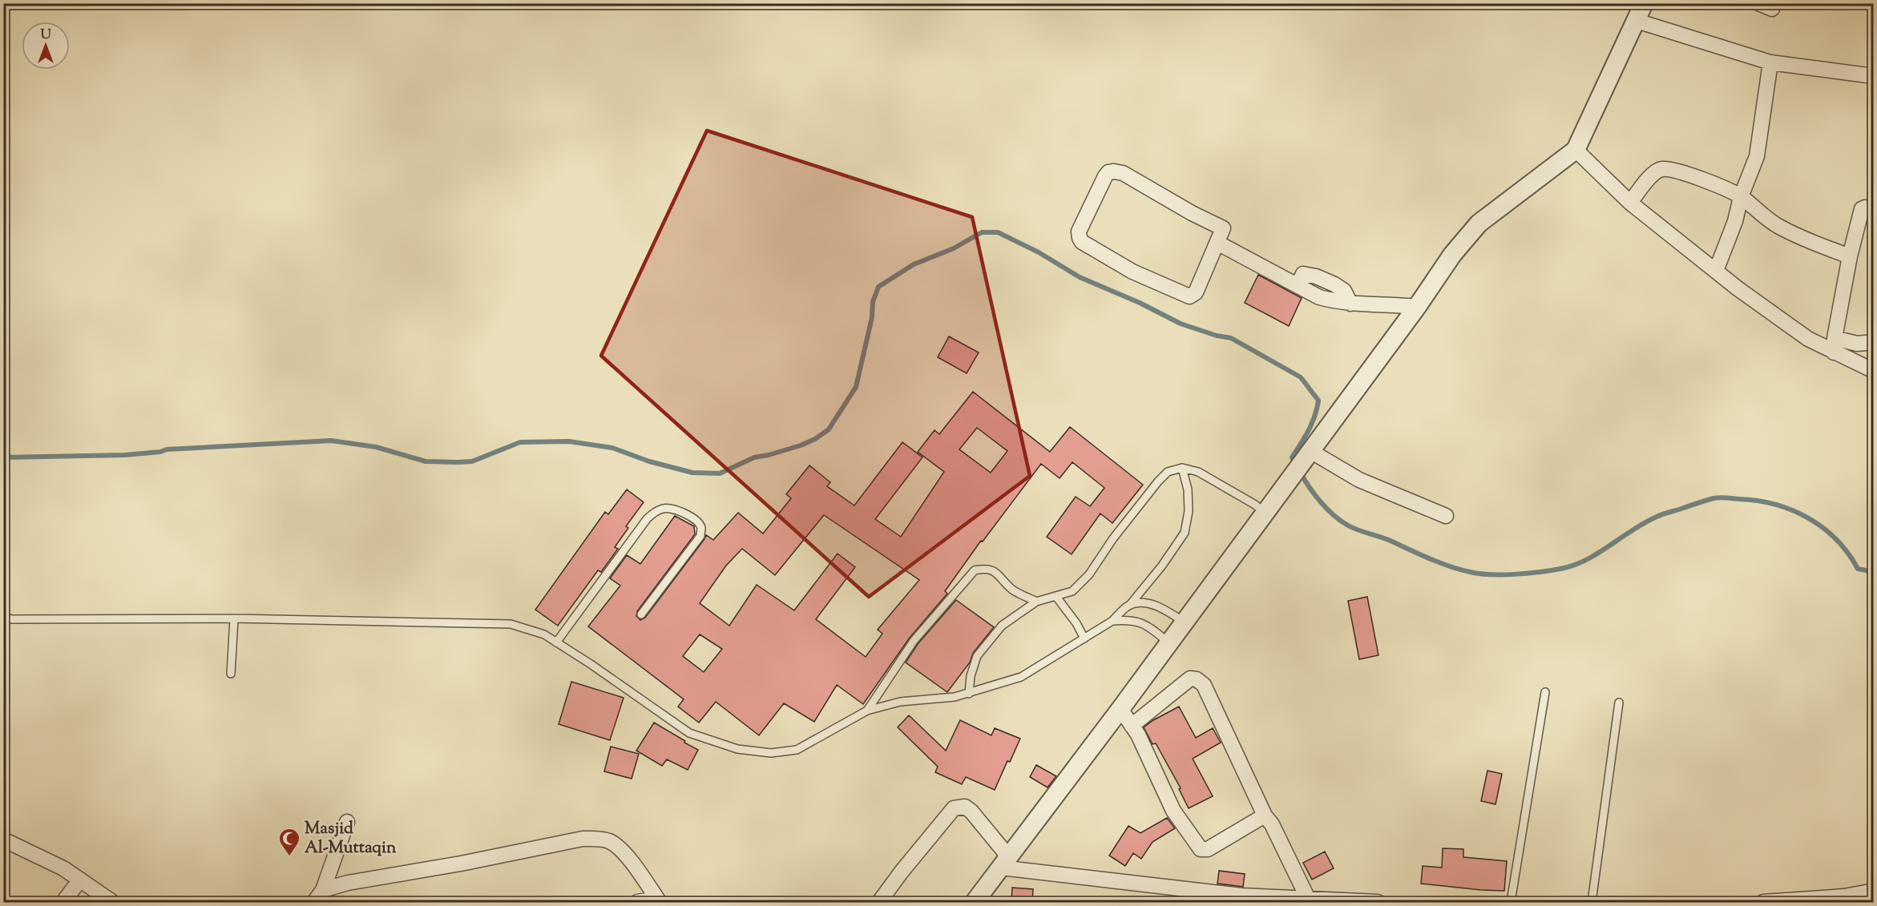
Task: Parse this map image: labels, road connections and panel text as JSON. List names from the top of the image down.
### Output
{
  "places": {
    "mosque": ["Masjid Al-Muttaqin"]
  },
  "north": "top"
}
